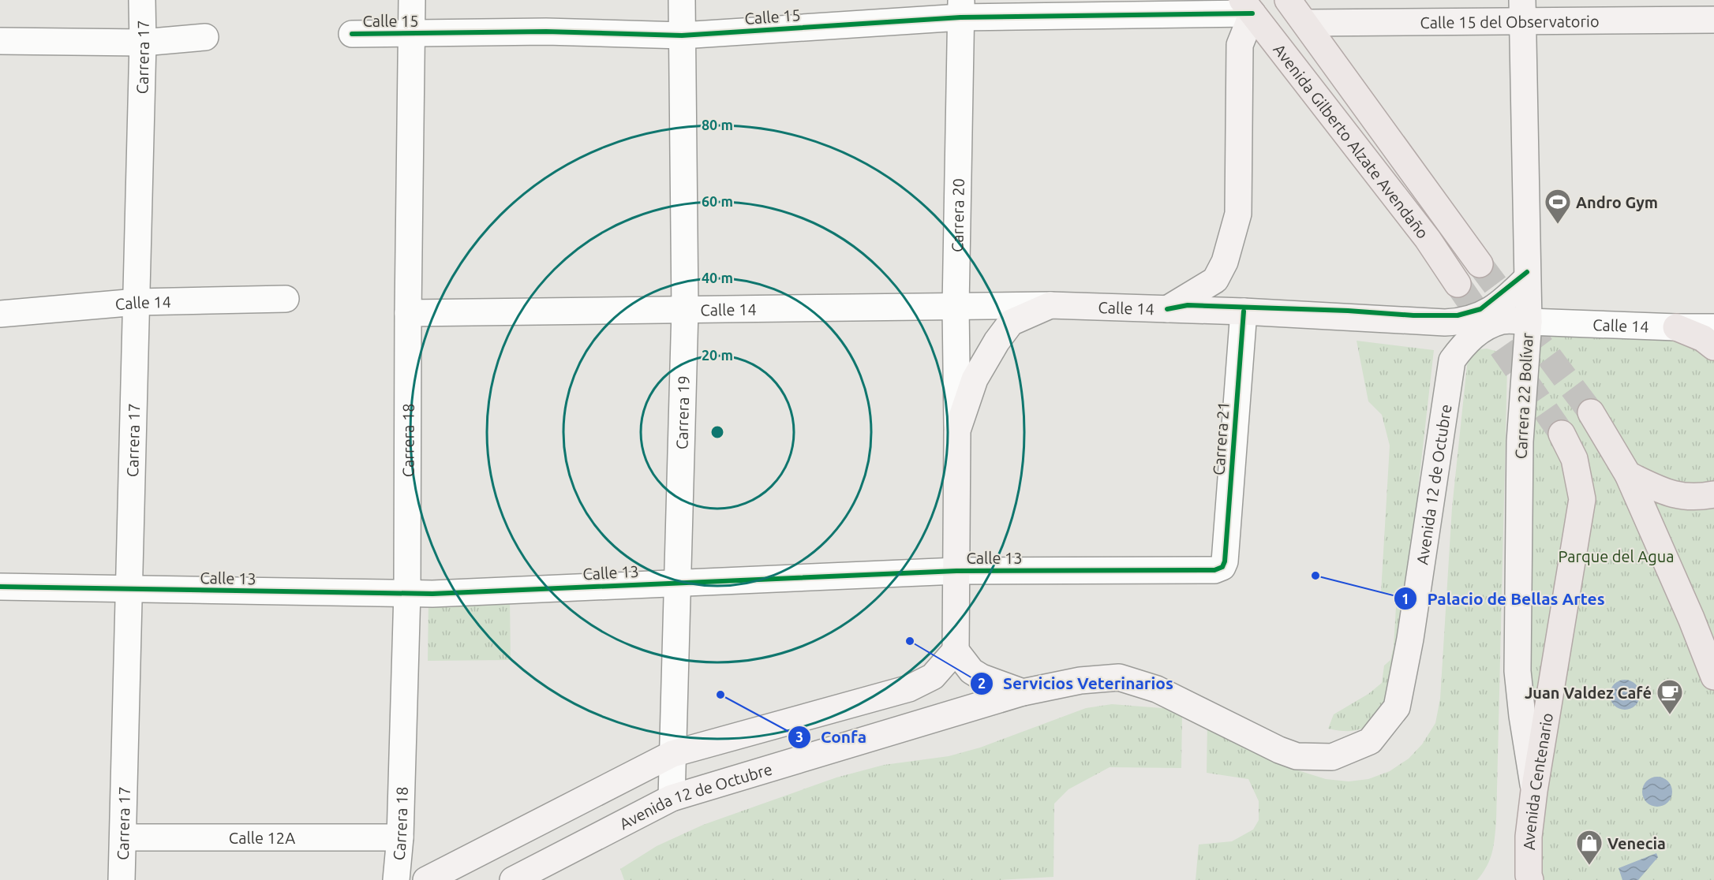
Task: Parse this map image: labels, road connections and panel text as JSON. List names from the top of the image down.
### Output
{
  "streets": {
    "main road": [
      "Calle 15 del Observatorio",
      "Avenida Gilberto Alzate Avendaño",
      "Carrera 20",
      "Calle 14",
      "Carrera 22 Bolívar",
      "Avenida 12 de Octubre",
      "Avenida Centenario"
    ],
    "street": [
      "Calle 15",
      "Carrera 17",
      "Carrera 19",
      "Carrera 21",
      "Carrera 18",
      "Calle 13",
      "Calle 12A"
    ]
  },
  "crossings": [
    ["Calle 15", "Avenida Gilberto Alzate Avendaño"],
    ["Calle 15", "Carrera 20"],
    ["Calle 15", "Carrera 19"],
    ["Calle 15", "Carrera 18"],
    ["Calle 15 del Observatorio", "Avenida Gilberto Alzate Avendaño"],
    ["Calle 15 del Observatorio", "Carrera 22 Bolívar"],
    ["Carrera 17", "Calle 14"],
    ["Carrera 17", "Calle 13"],
    ["Carrera 17", "Calle 12A"],
    ["Carrera 20", "Calle 14"],
    ["Carrera 20", "Calle 13"],
    ["Calle 14", "Carrera 22 Bolívar"],
    ["Calle 14", "Carrera 19"],
    ["Calle 14", "Carrera 21"],
    ["Calle 14", "Carrera 18"],
    ["Calle 14", "Avenida 12 de Octubre"],
    ["Carrera 22 Bolívar", "Avenida 12 de Octubre"],
    ["Carrera 22 Bolívar", "Avenida Centenario"],
    ["Carrera 19", "Avenida 12 de Octubre"],
    ["Carrera 19", "Calle 13"],
    ["Carrera 21", "Calle 13"],
    ["Carrera 18", "Calle 13"],
    ["Carrera 18", "Calle 12A"]
  ],
  "parks": ["Parque del Agua"],
  "places": {
    "sports": ["Andro Gym"],
    "other": ["Palacio de Bellas Artes", "Servicios Veterinarios", "Confa"],
    "cafe": ["Juan Valdez Café"],
    "shop": ["Venecia"]
  },
  "rings": [
    "80 m",
    "60 m",
    "40 m",
    "20 m"
  ]
}
